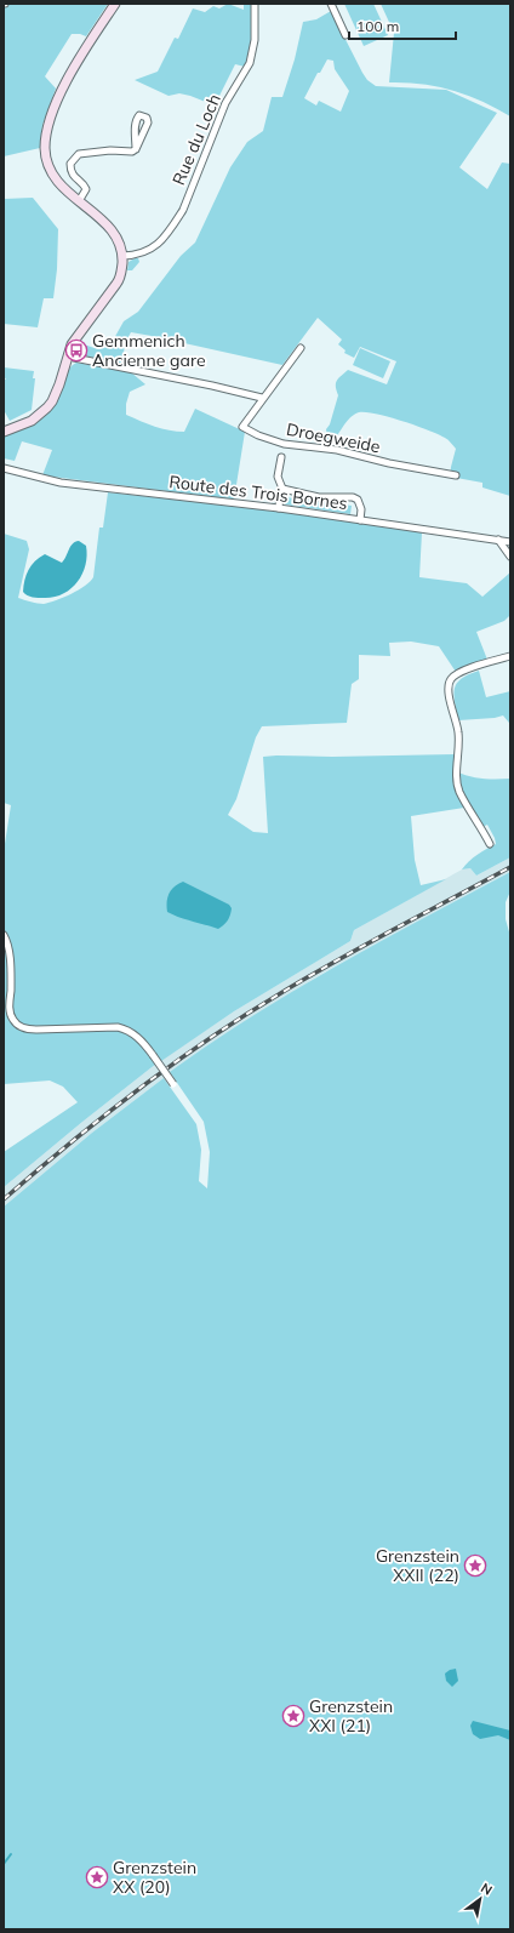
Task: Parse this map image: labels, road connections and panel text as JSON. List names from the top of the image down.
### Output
{
  "streets": {
    "street": ["Rue du Loch", "Droegweide", "Route des Trois Bornes"]
  },
  "places": {
    "bus stop": ["Gemmenich Ancienne gare"],
    "place": ["Grenzstein XXII (22)", "Grenzstein XXI (21)", "Grenzstein XX (20)"]
  },
  "scale_bar": "100 m",
  "north": "top right"
}
